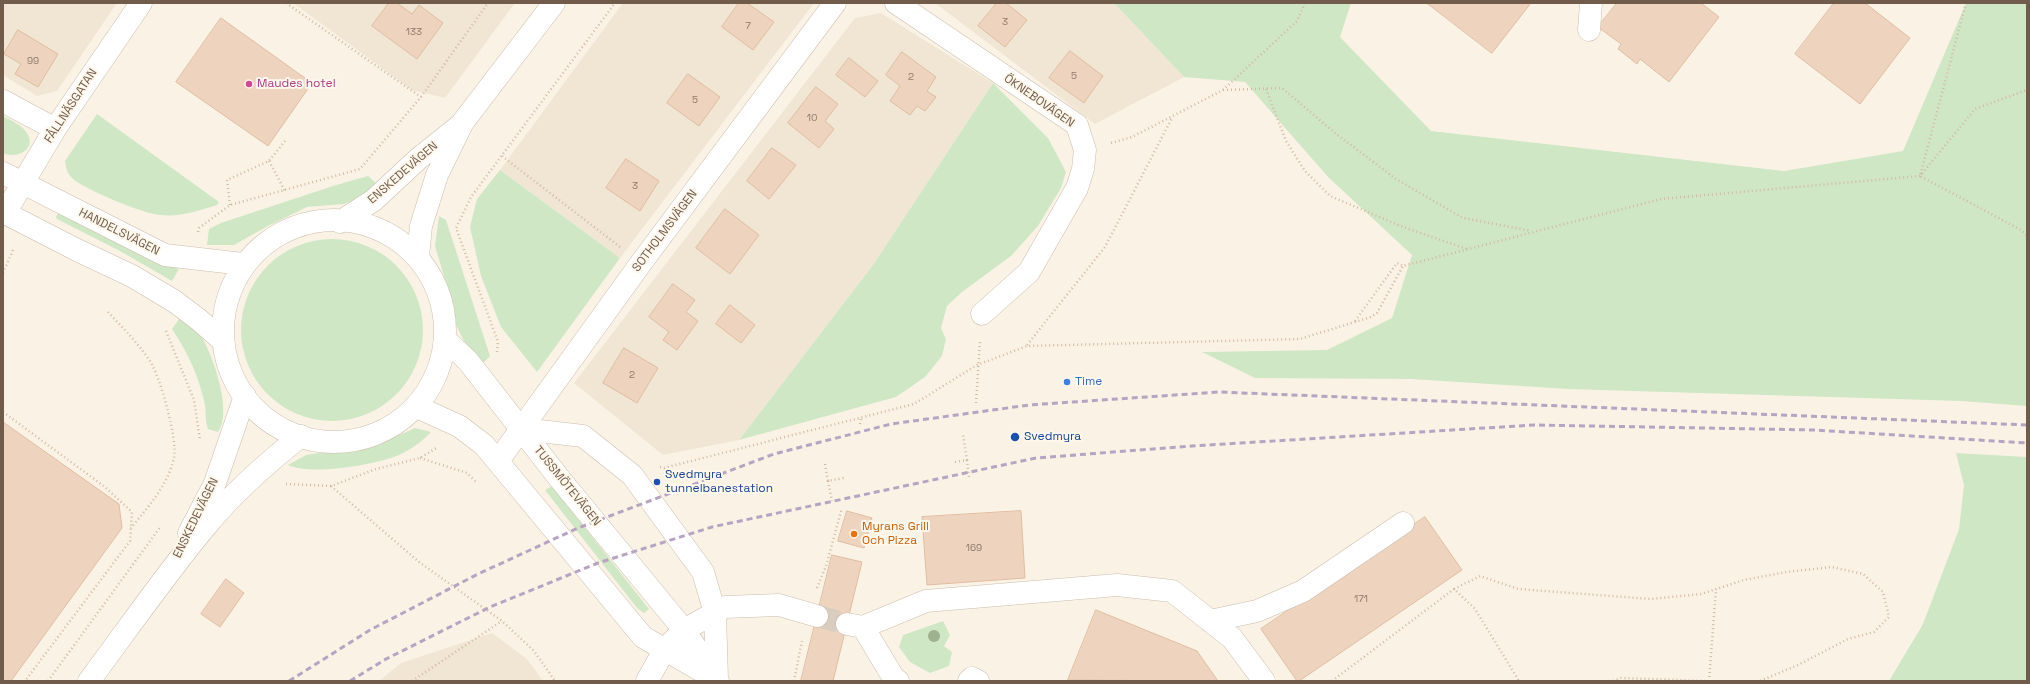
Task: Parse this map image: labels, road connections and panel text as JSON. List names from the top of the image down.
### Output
{
  "streets": {
    "street": [
      "ÖKNEBOVÄGEN",
      "FÅLLNÄSGATAN",
      "ENSKEDEVÄGEN",
      "SOTHOLMSVÄGEN",
      "HANDELSVÄGEN",
      "TUSSMÖTEVÄGEN"
    ]
  },
  "crossings": [
    ["FÅLLNÄSGATAN", "HANDELSVÄGEN"],
    ["SOTHOLMSVÄGEN", "TUSSMÖTEVÄGEN"]
  ],
  "places": [
    "Maudes hotel",
    "Time",
    "Svedmyra",
    "Svedmyra tunnelbanestation",
    "Myrans Grill Och Pizza"
  ],
  "house_numbers": [
    "3",
    "7",
    "133",
    "99",
    "5",
    "2",
    "5",
    "10",
    "3",
    "2",
    "169",
    "171"
  ]
}
